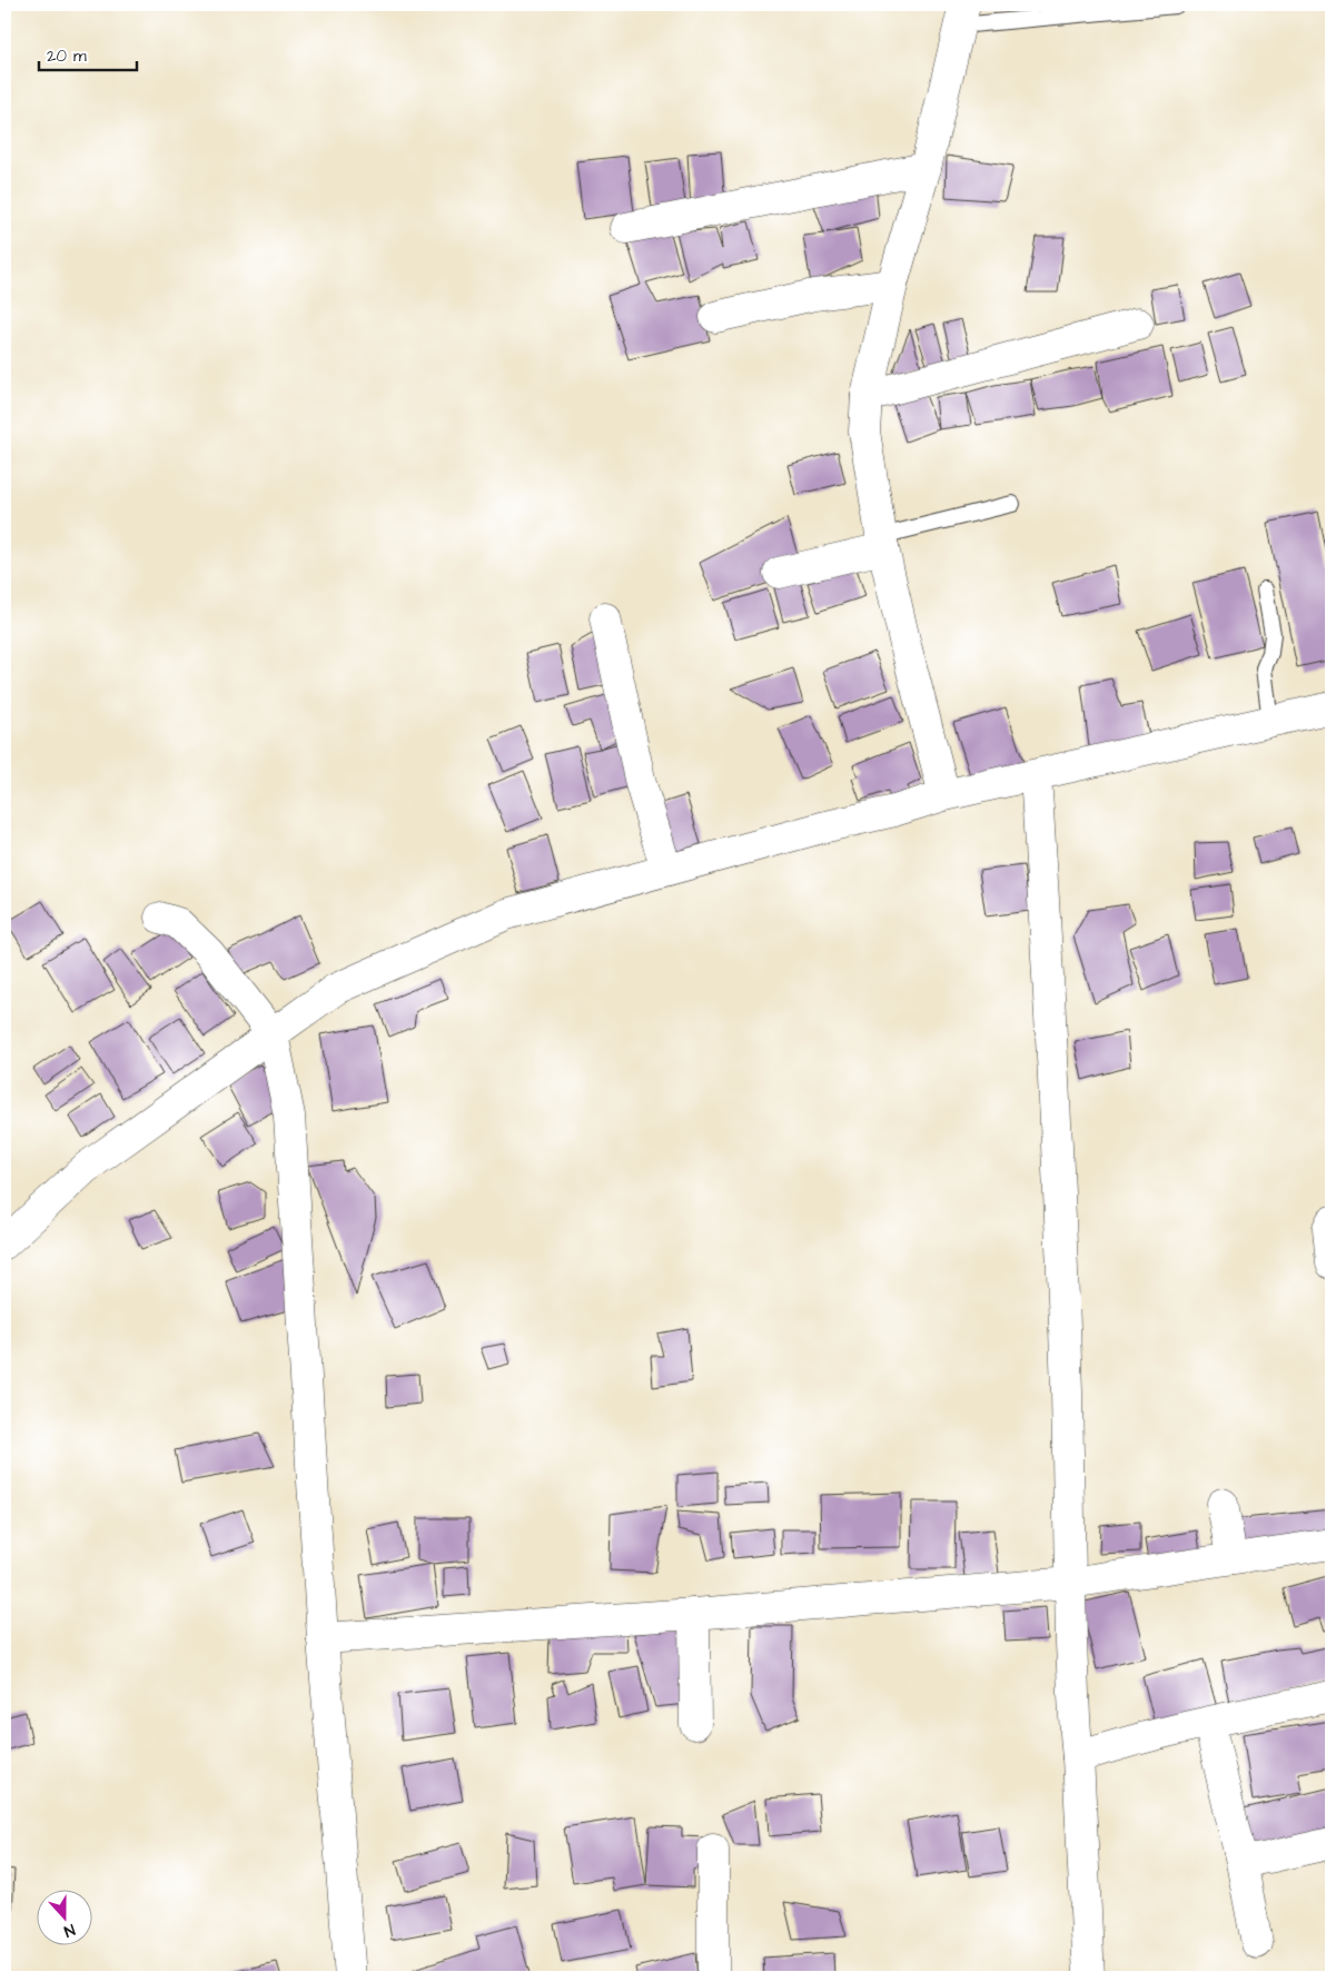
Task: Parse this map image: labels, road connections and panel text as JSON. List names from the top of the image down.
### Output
{
  "scale_bar": "20 m",
  "north": "bottom"
}
